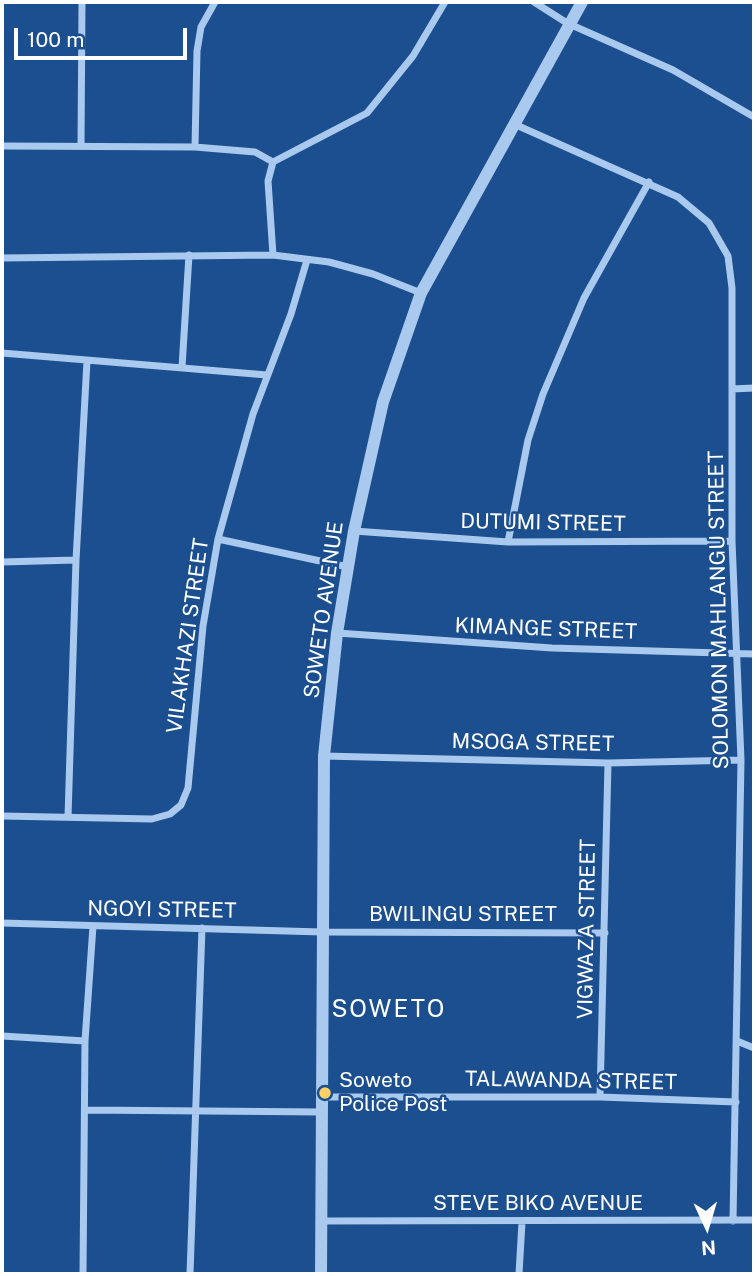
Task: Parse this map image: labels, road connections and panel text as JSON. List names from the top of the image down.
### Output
{
  "streets": {
    "street": [
      "DUTUMI STREET",
      "SOWETO AVENUE",
      "SOLOMON MAHLANGU STREET",
      "KIMANGE STREET",
      "VILAKHAZI STREET",
      "MSOGA STREET",
      "NGOYI STREET",
      "BWILINGU STREET",
      "VIGWAZA STREET",
      "TALAWANDA STREET",
      "STEVE BIKO AVENUE"
    ]
  },
  "crossings": [
    ["DUTUMI STREET", "SOWETO AVENUE"],
    ["DUTUMI STREET", "SOLOMON MAHLANGU STREET"],
    ["SOWETO AVENUE", "SOLOMON MAHLANGU STREET"],
    ["SOWETO AVENUE", "KIMANGE STREET"],
    ["SOWETO AVENUE", "MSOGA STREET"],
    ["SOWETO AVENUE", "NGOYI STREET"],
    ["SOWETO AVENUE", "BWILINGU STREET"],
    ["SOWETO AVENUE", "TALAWANDA STREET"],
    ["SOWETO AVENUE", "STEVE BIKO AVENUE"],
    ["SOLOMON MAHLANGU STREET", "KIMANGE STREET"],
    ["SOLOMON MAHLANGU STREET", "MSOGA STREET"],
    ["SOLOMON MAHLANGU STREET", "TALAWANDA STREET"],
    ["SOLOMON MAHLANGU STREET", "STEVE BIKO AVENUE"],
    ["MSOGA STREET", "VIGWAZA STREET"],
    ["NGOYI STREET", "BWILINGU STREET"],
    ["BWILINGU STREET", "VIGWAZA STREET"],
    ["VIGWAZA STREET", "TALAWANDA STREET"]
  ],
  "districts": ["SOWETO"],
  "places": ["Soweto Police Post"],
  "scale_bar": "100 m",
  "north": "bottom"
}
